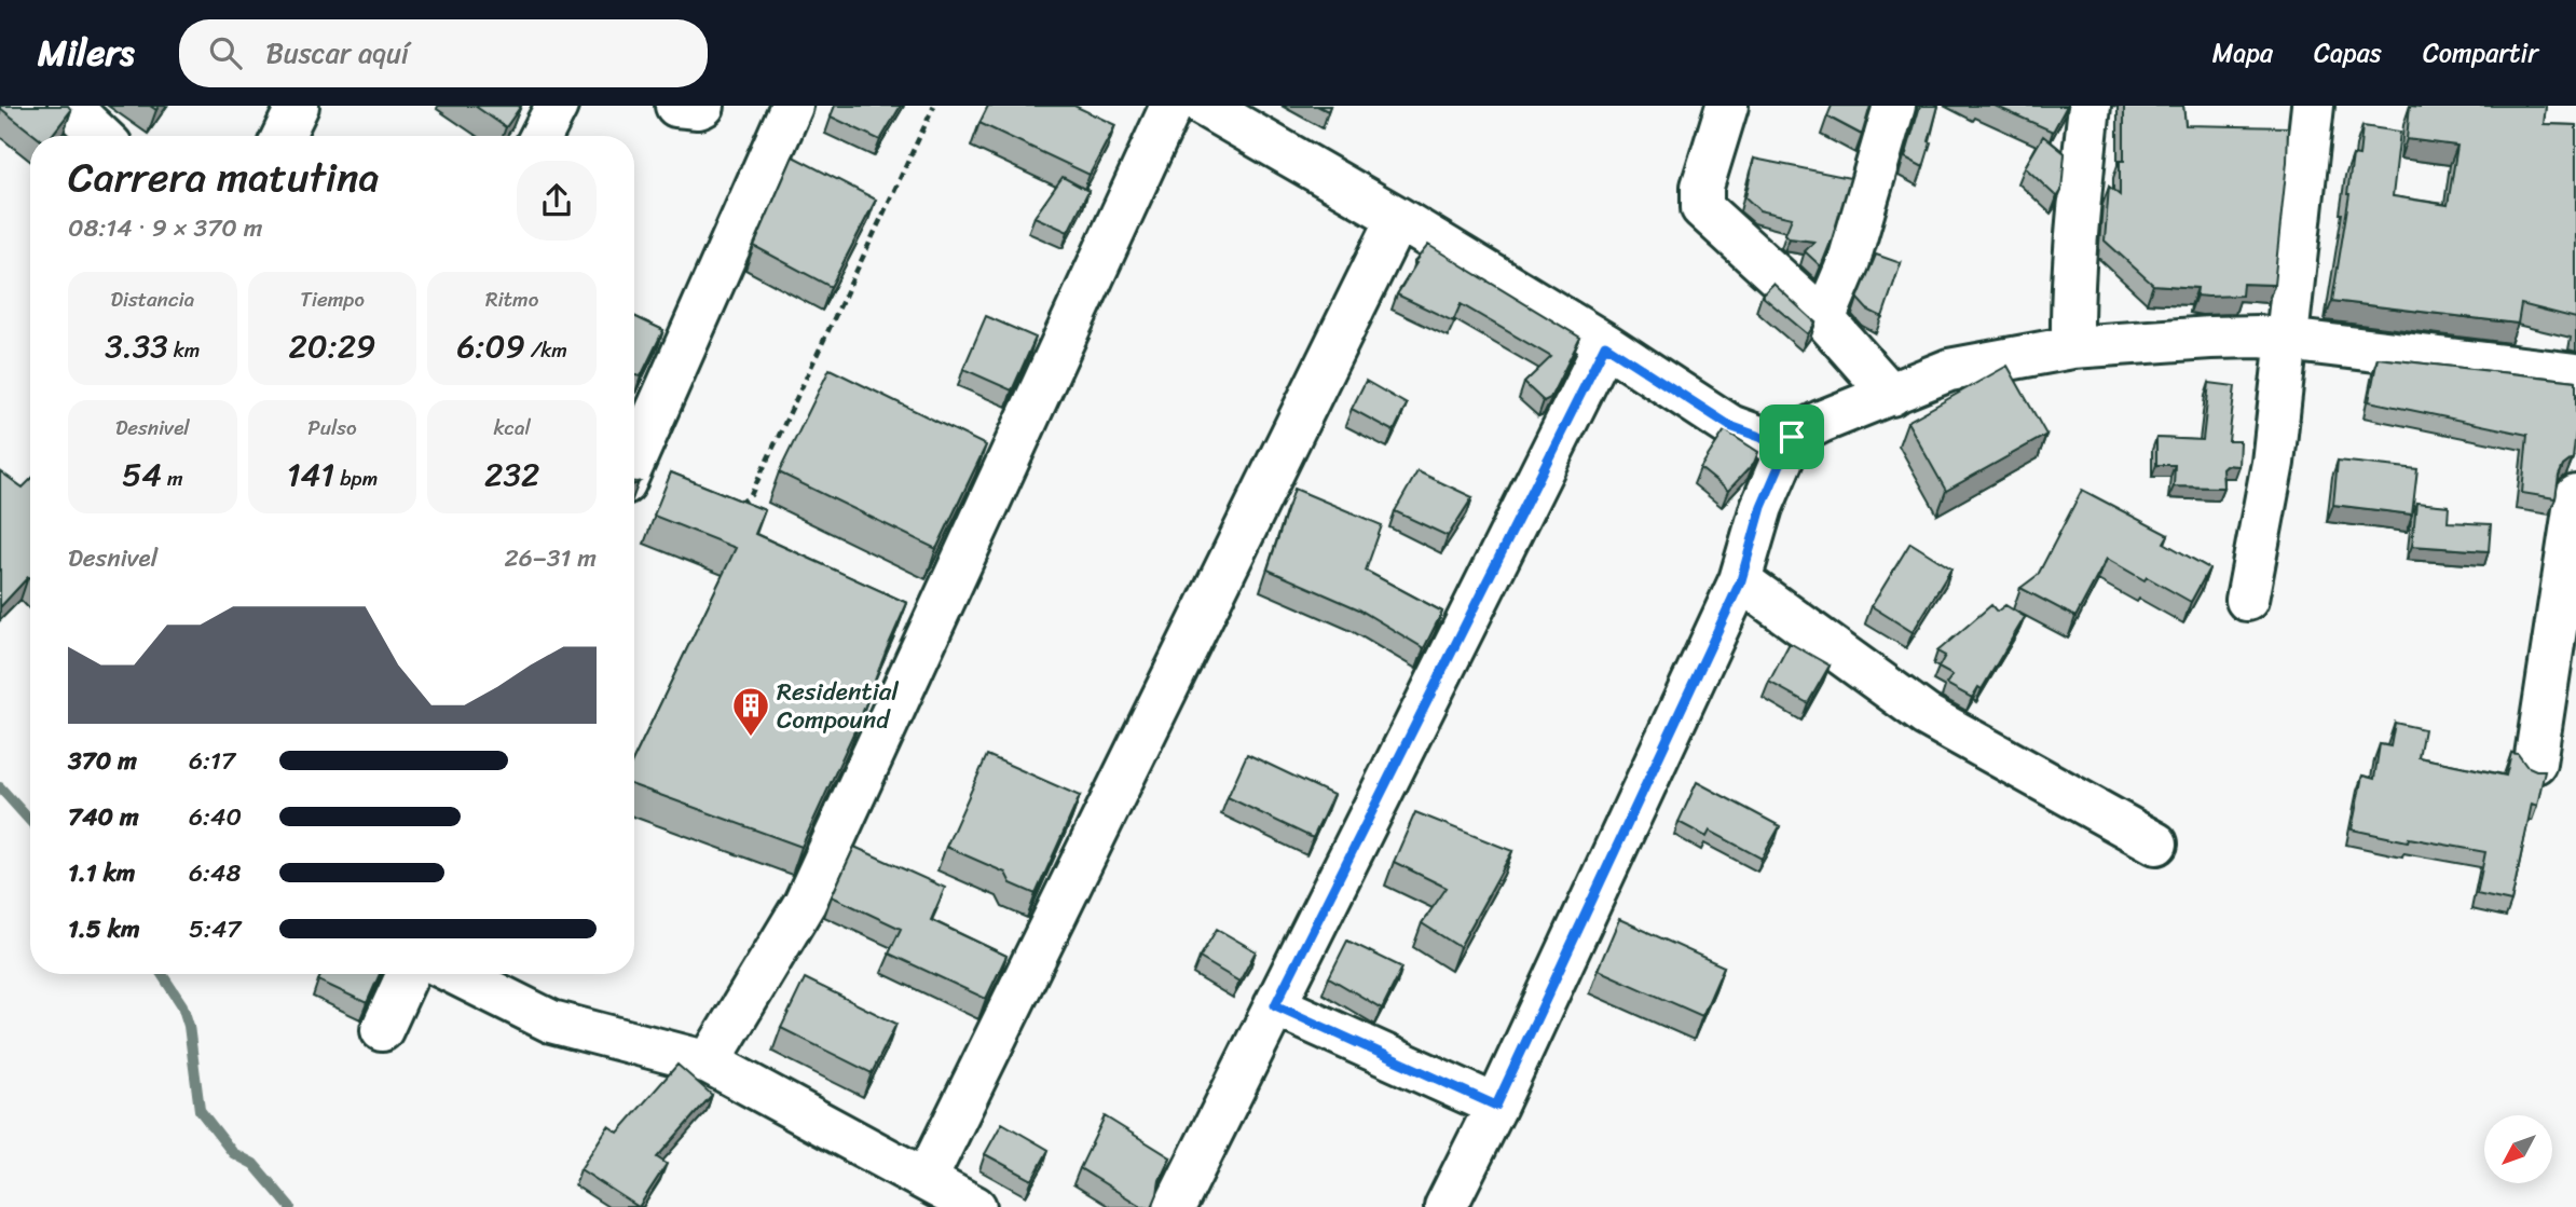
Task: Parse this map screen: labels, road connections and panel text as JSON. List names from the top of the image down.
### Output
{
  "places": {
    "building": ["Residential Compound"]
  },
  "north": "bottom left",
  "page": {
    "header": "Milers",
    "search": "Buscar aquí",
    "nav": ["Mapa", "Capas", "Compartir"],
    "heading": ["Carrera matutina", "08:14 · 9 × 370 m"],
    "stats": [
      ["Distancia", "3.33 km"],
      ["Tiempo", "20:29"],
      ["Ritmo", "6:09 /km"],
      ["Desnivel", "54 m"],
      ["Pulso", "141 bpm"],
      ["kcal", "232"]
    ],
    "chart": ["Desnivel", "26–31 m"],
    "list": [
      {
        "name": "370 m",
        "note": "6:17"
      },
      {
        "name": "740 m",
        "note": "6:40"
      },
      {
        "name": "1.1 km",
        "note": "6:48"
      },
      {
        "name": "1.5 km",
        "note": "5:47"
      }
    ]
  }
}
